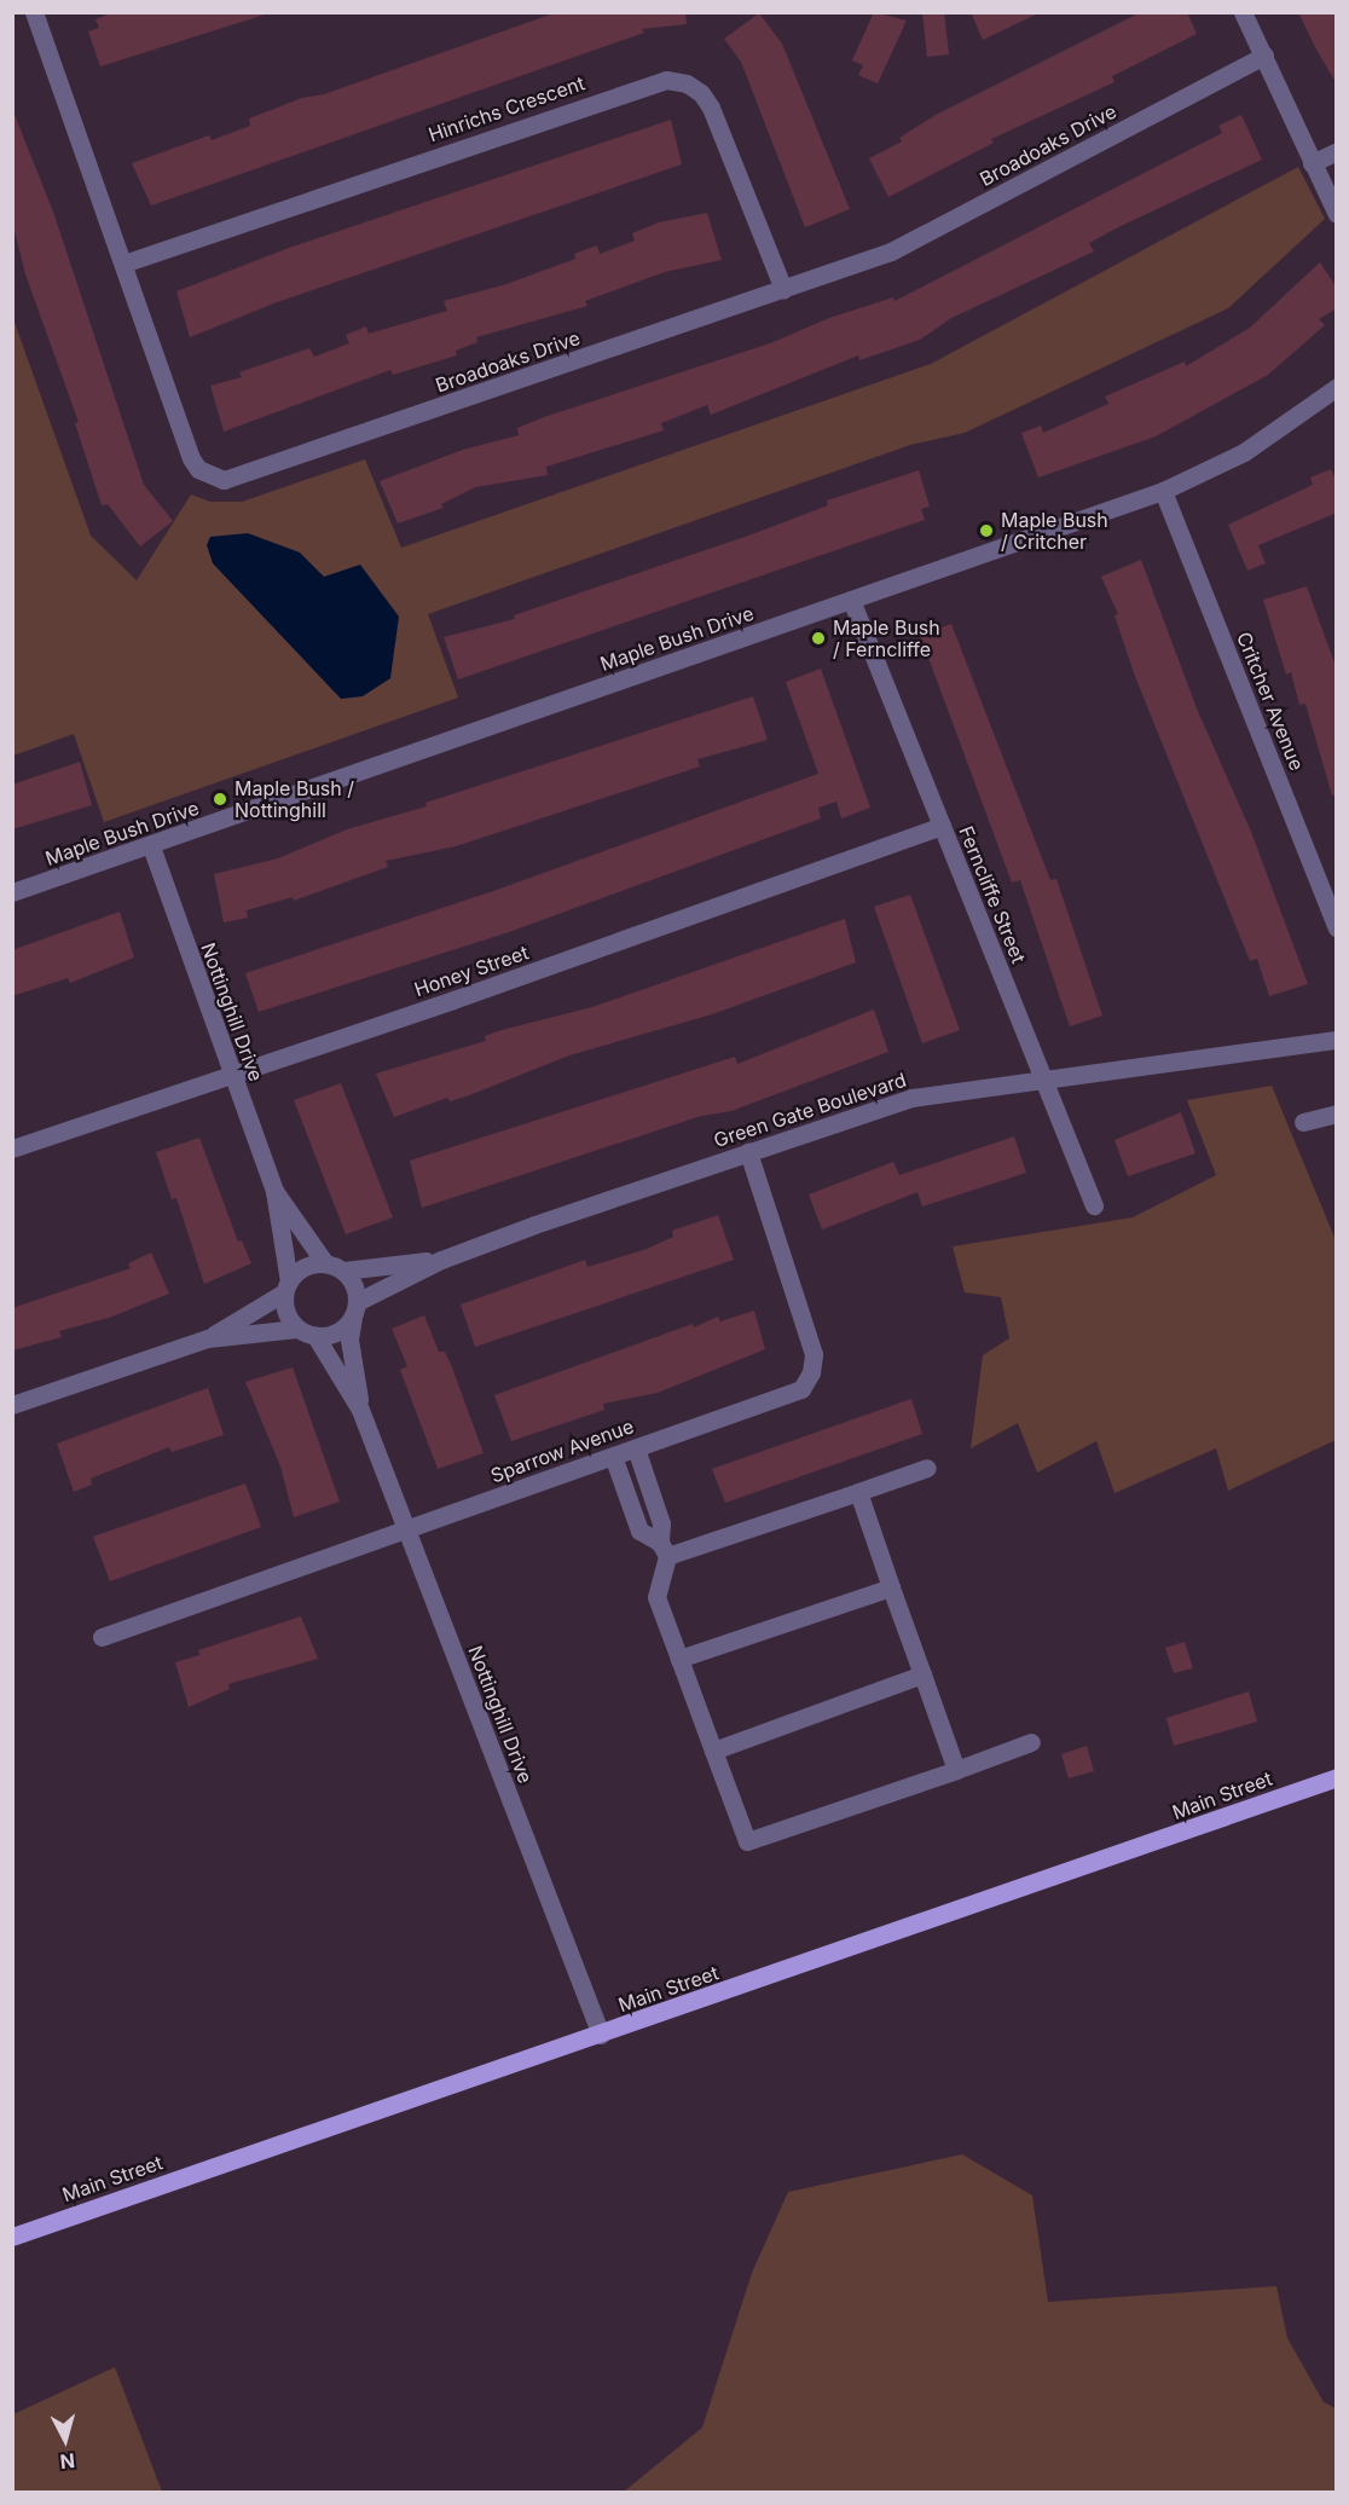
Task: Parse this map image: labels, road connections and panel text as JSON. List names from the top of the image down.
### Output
{
  "streets": {
    "main road": ["Main Street"],
    "street": [
      "Hinrichs Crescent",
      "Broadoaks Drive",
      "Maple Bush Drive",
      "Critcher Avenue",
      "Ferncliffe Street",
      "Honey Street",
      "Nottinghill Drive",
      "Green Gate Boulevard",
      "Sparrow Avenue"
    ]
  },
  "crossings": [
    ["Hinrichs Crescent", "Broadoaks Drive"],
    ["Maple Bush Drive", "Critcher Avenue"],
    ["Maple Bush Drive", "Ferncliffe Street"],
    ["Maple Bush Drive", "Nottinghill Drive"],
    ["Ferncliffe Street", "Honey Street"],
    ["Ferncliffe Street", "Green Gate Boulevard"],
    ["Honey Street", "Nottinghill Drive"],
    ["Nottinghill Drive", "Green Gate Boulevard"],
    ["Nottinghill Drive", "Sparrow Avenue"],
    ["Nottinghill Drive", "Main Street"],
    ["Green Gate Boulevard", "Sparrow Avenue"]
  ],
  "places": ["Maple Bush / Critcher", "Maple Bush / Ferncliffe", "Maple Bush / Nottinghill"],
  "north": "bottom"
}
